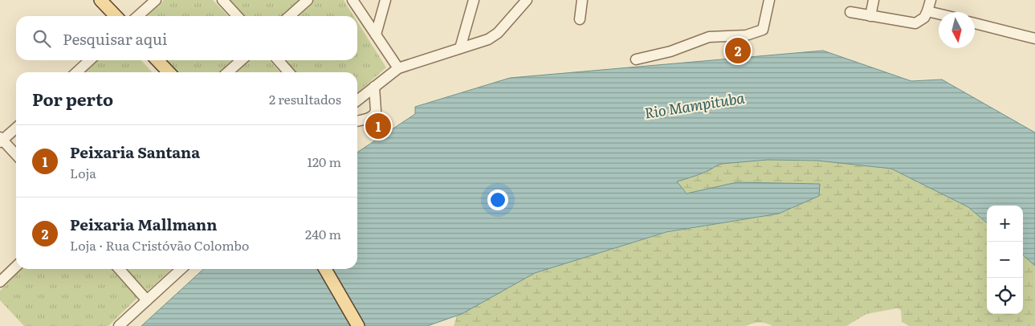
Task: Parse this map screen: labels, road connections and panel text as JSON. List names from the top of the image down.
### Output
{
  "water": ["Rio Mampituba"],
  "north": "bottom",
  "page": {
    "search": "Pesquisar aqui",
    "pins": ["2", "1"],
    "heading": ["Por perto", "2 resultados"],
    "list": [
      {
        "mark": "1",
        "name": "Peixaria Santana",
        "note": "Loja",
        "value": "120 m"
      },
      {
        "mark": "2",
        "name": "Peixaria Mallmann",
        "note": "Loja · Rua Cristóvão Colombo",
        "value": "240 m"
      }
    ],
    "map_buttons": ["+", "−"]
  }
}
